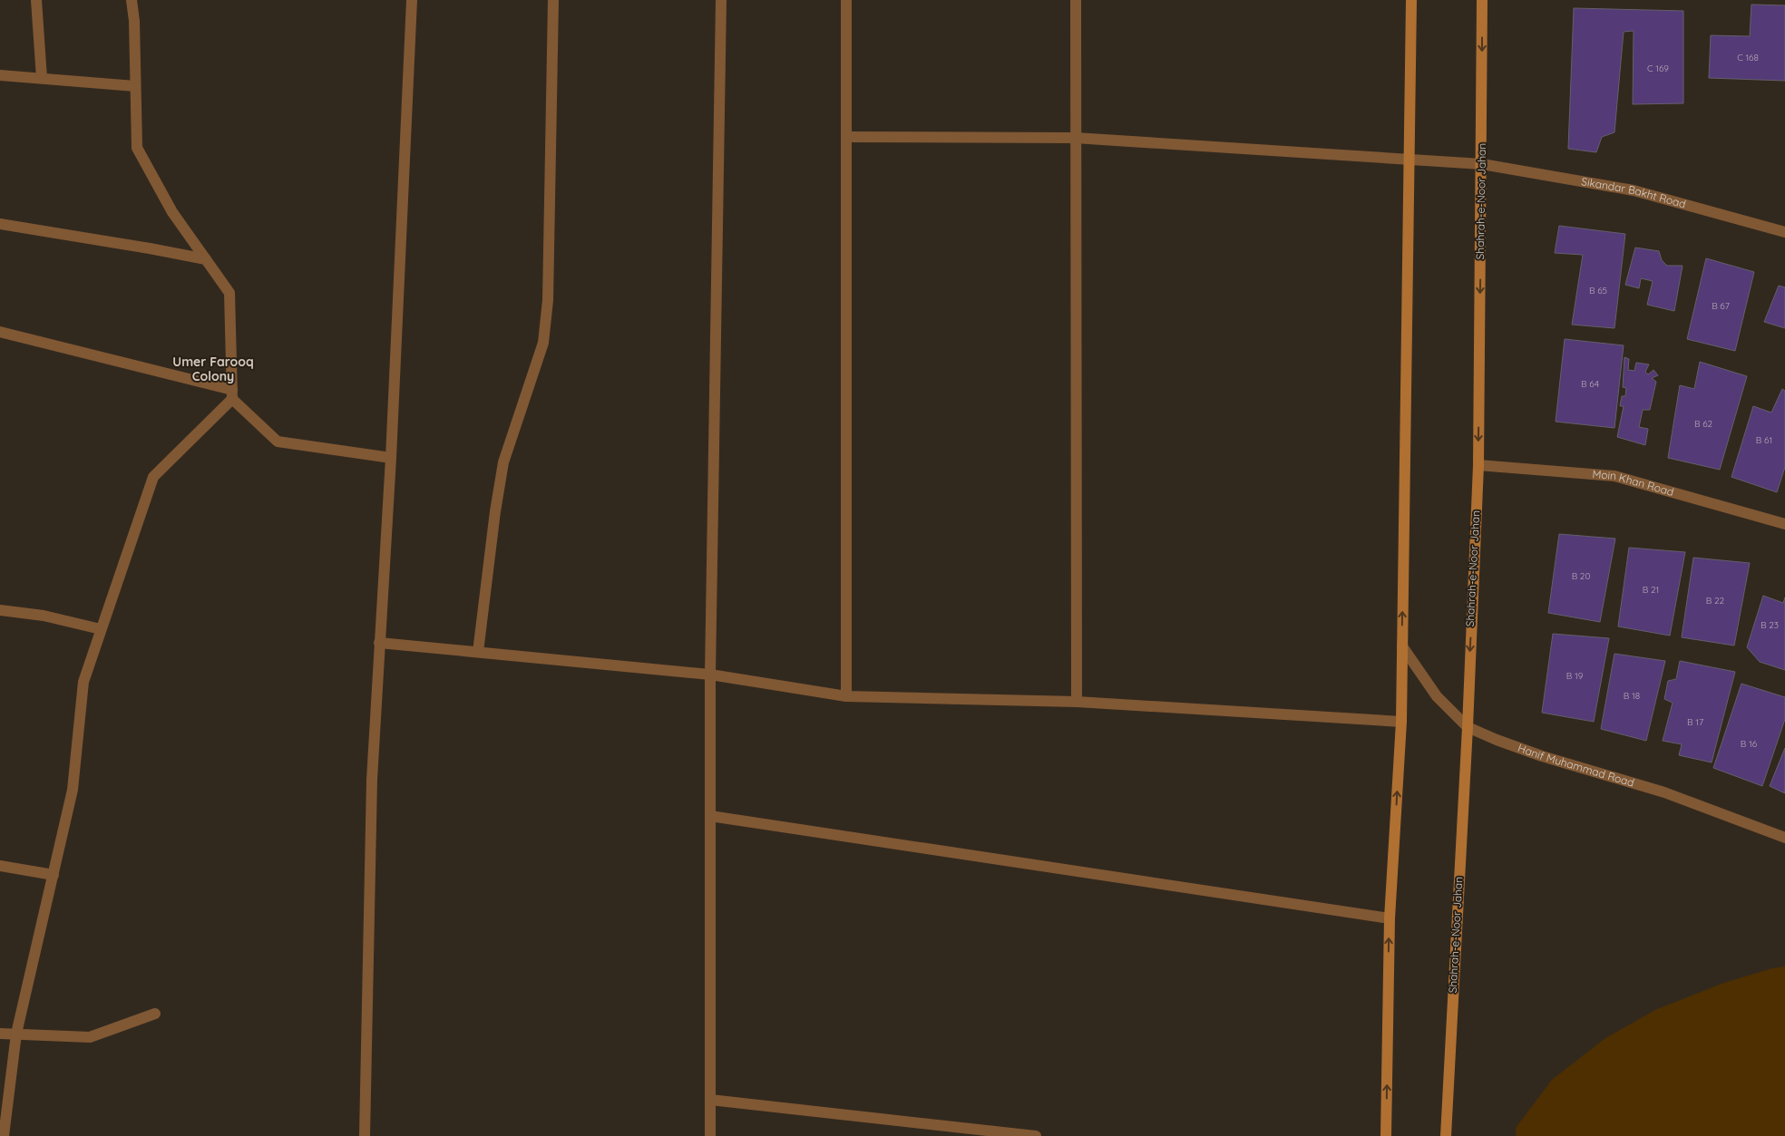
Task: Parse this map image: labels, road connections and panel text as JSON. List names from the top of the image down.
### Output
{
  "streets": {
    "main road": ["Shahrah-e-Noor Jahan"],
    "street": ["Sikandar Bakht Road", "Moin Khan Road", "Hanif Muhammad Road"]
  },
  "crossings": [
    ["Sikandar Bakht Road", "Shahrah-e-Noor Jahan"],
    ["Shahrah-e-Noor Jahan", "Moin Khan Road"],
    ["Shahrah-e-Noor Jahan", "Hanif Muhammad Road"]
  ],
  "districts": ["Umer Farooq Colony"],
  "house_numbers": [
    "C 168",
    "C 169",
    "B 65",
    "B 67",
    "B 64",
    "B 62",
    "B 61",
    "B 20",
    "B 21",
    "B 22",
    "B 23",
    "B 19",
    "B 18",
    "B 17",
    "B 16"
  ]
}
